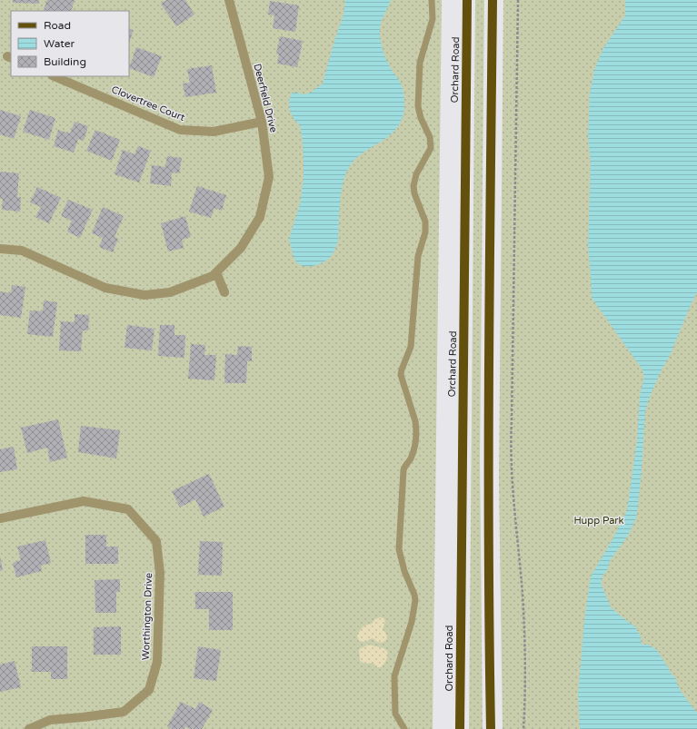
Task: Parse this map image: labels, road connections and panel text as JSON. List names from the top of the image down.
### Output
{
  "streets": {
    "main road": ["Orchard Road"],
    "street": ["Deerfield Drive", "Clovertree Court", "Worthington Drive"]
  },
  "crossings": [
    ["Deerfield Drive", "Clovertree Court"]
  ],
  "parks": ["Hupp Park"],
  "legend": ["Road", "Water", "Building"]
}
